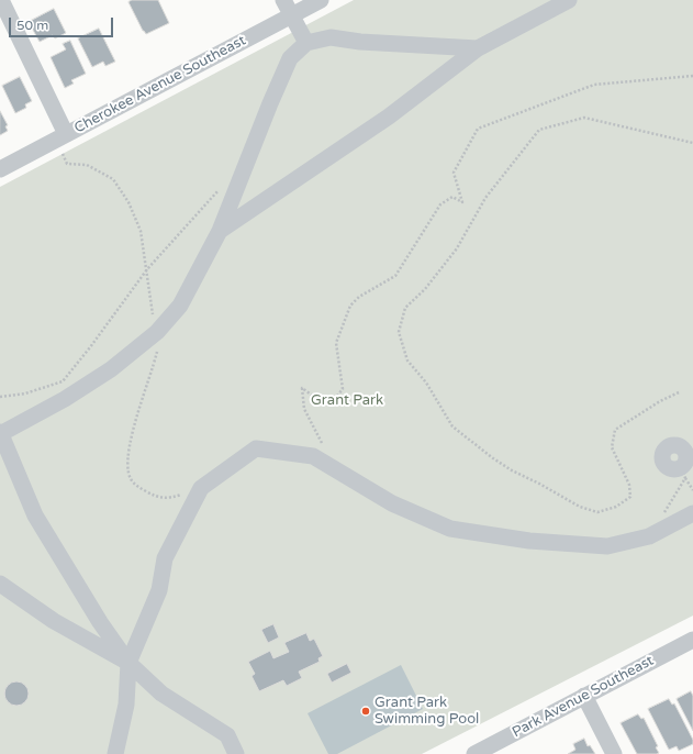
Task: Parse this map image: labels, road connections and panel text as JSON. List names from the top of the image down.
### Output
{
  "streets": {
    "street": ["Cherokee Avenue Southeast", "Park Avenue Southeast"]
  },
  "parks": ["Grant Park"],
  "places": ["Grant Park Swimming Pool"],
  "scale_bar": "50 m"
}
